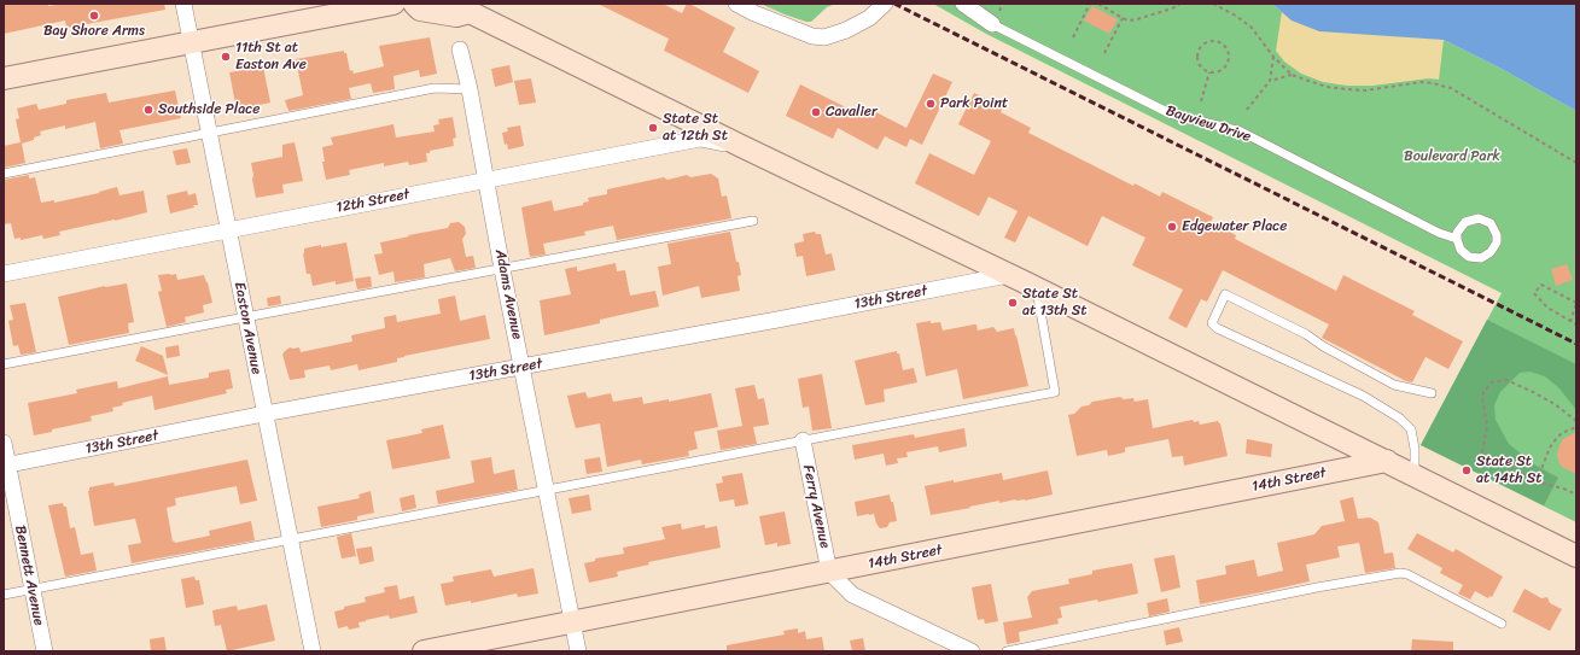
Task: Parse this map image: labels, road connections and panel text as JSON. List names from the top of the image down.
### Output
{
  "streets": {
    "main road": ["14th Street"],
    "street": [
      "Bayview Drive",
      "12th Street",
      "Adams Avenue",
      "13th Street",
      "Easton Avenue",
      "Ferry Avenue",
      "Bennett Avenue"
    ]
  },
  "crossings": [
    ["12th Street", "Adams Avenue"],
    ["12th Street", "Easton Avenue"],
    ["Adams Avenue", "13th Street"],
    ["Adams Avenue", "14th Street"],
    ["13th Street", "Easton Avenue"],
    ["13th Street", "Bennett Avenue"],
    ["14th Street", "Ferry Avenue"]
  ],
  "parks": ["Boulevard Park"],
  "places": [
    "Bay Shore Arms",
    "11th St at Easton Ave",
    "Park Point",
    "Southside Place",
    "Cavalier",
    "State St at 12th St",
    "Edgewater Place",
    "State St at 13th St",
    "State St at 14th St"
  ]
}
